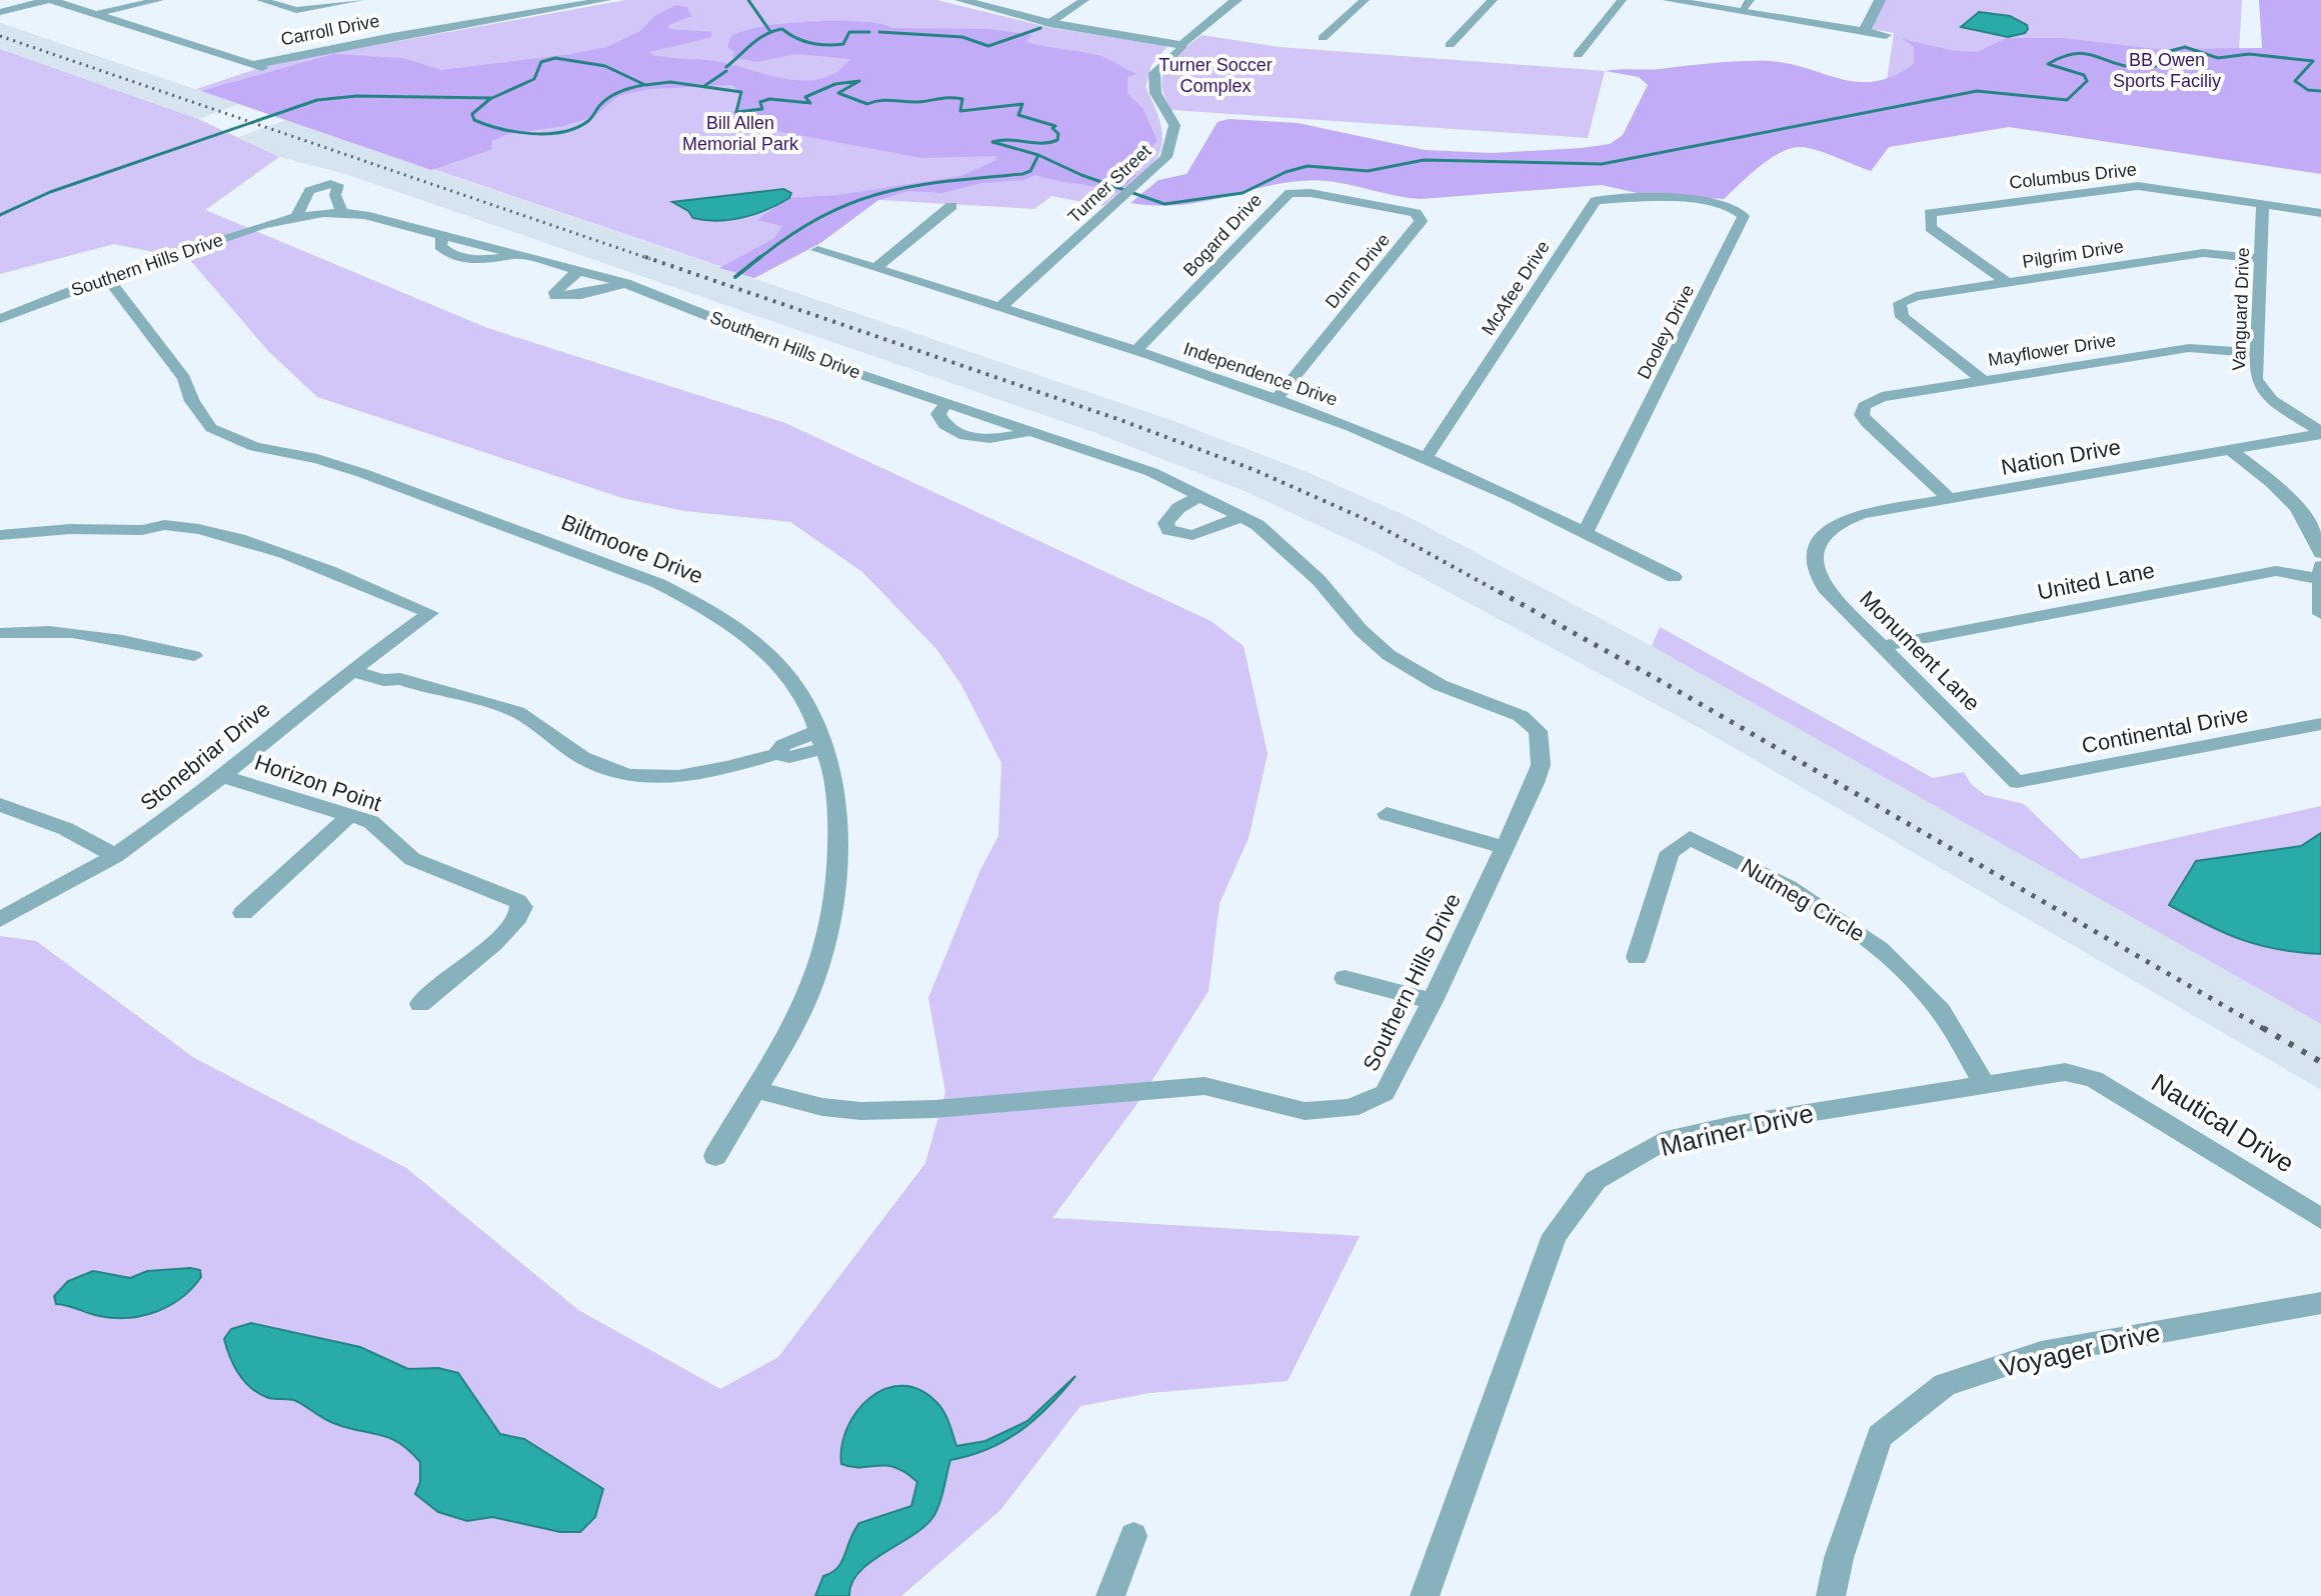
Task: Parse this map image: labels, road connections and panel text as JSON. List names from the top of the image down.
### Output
{
  "streets": {
    "street": [
      "Carroll Drive",
      "Columbus Drive",
      "Turner Street",
      "Bogard Drive",
      "Pilgrim Drive",
      "Southern Hills Drive",
      "Dunn Drive",
      "McAfee Drive",
      "Vanguard Drive",
      "Dooley Drive",
      "Mayflower Drive",
      "Independence Drive",
      "Nation Drive",
      "Biltmoore Drive",
      "United Lane",
      "Monument Lane",
      "Continental Drive",
      "Stonebriar Drive",
      "Horizon Point",
      "Nutmeg Circle",
      "Nautical Drive",
      "Mariner Drive",
      "Voyager Drive"
    ]
  },
  "crossings": [
    ["Columbus Drive", "Pilgrim Drive"],
    ["Columbus Drive", "Vanguard Drive"],
    ["Turner Street", "Independence Drive"],
    ["Bogard Drive", "Dunn Drive"],
    ["Bogard Drive", "Independence Drive"],
    ["Pilgrim Drive", "Vanguard Drive"],
    ["Pilgrim Drive", "Mayflower Drive"],
    ["Southern Hills Drive", "Biltmoore Drive"],
    ["Dunn Drive", "Independence Drive"],
    ["McAfee Drive", "Dooley Drive"],
    ["McAfee Drive", "Independence Drive"],
    ["Vanguard Drive", "Mayflower Drive"],
    ["Vanguard Drive", "Nation Drive"],
    ["Dooley Drive", "Independence Drive"],
    ["Mayflower Drive", "Nation Drive"],
    ["Nation Drive", "Monument Lane"],
    ["United Lane", "Monument Lane"],
    ["Monument Lane", "Continental Drive"],
    ["Stonebriar Drive", "Horizon Point"],
    ["Nutmeg Circle", "Mariner Drive"],
    ["Nautical Drive", "Mariner Drive"]
  ],
  "parks": ["BB Owen Sports Faciliy", "Turner Soccer Complex", "Bill Allen Memorial Park"]
}
